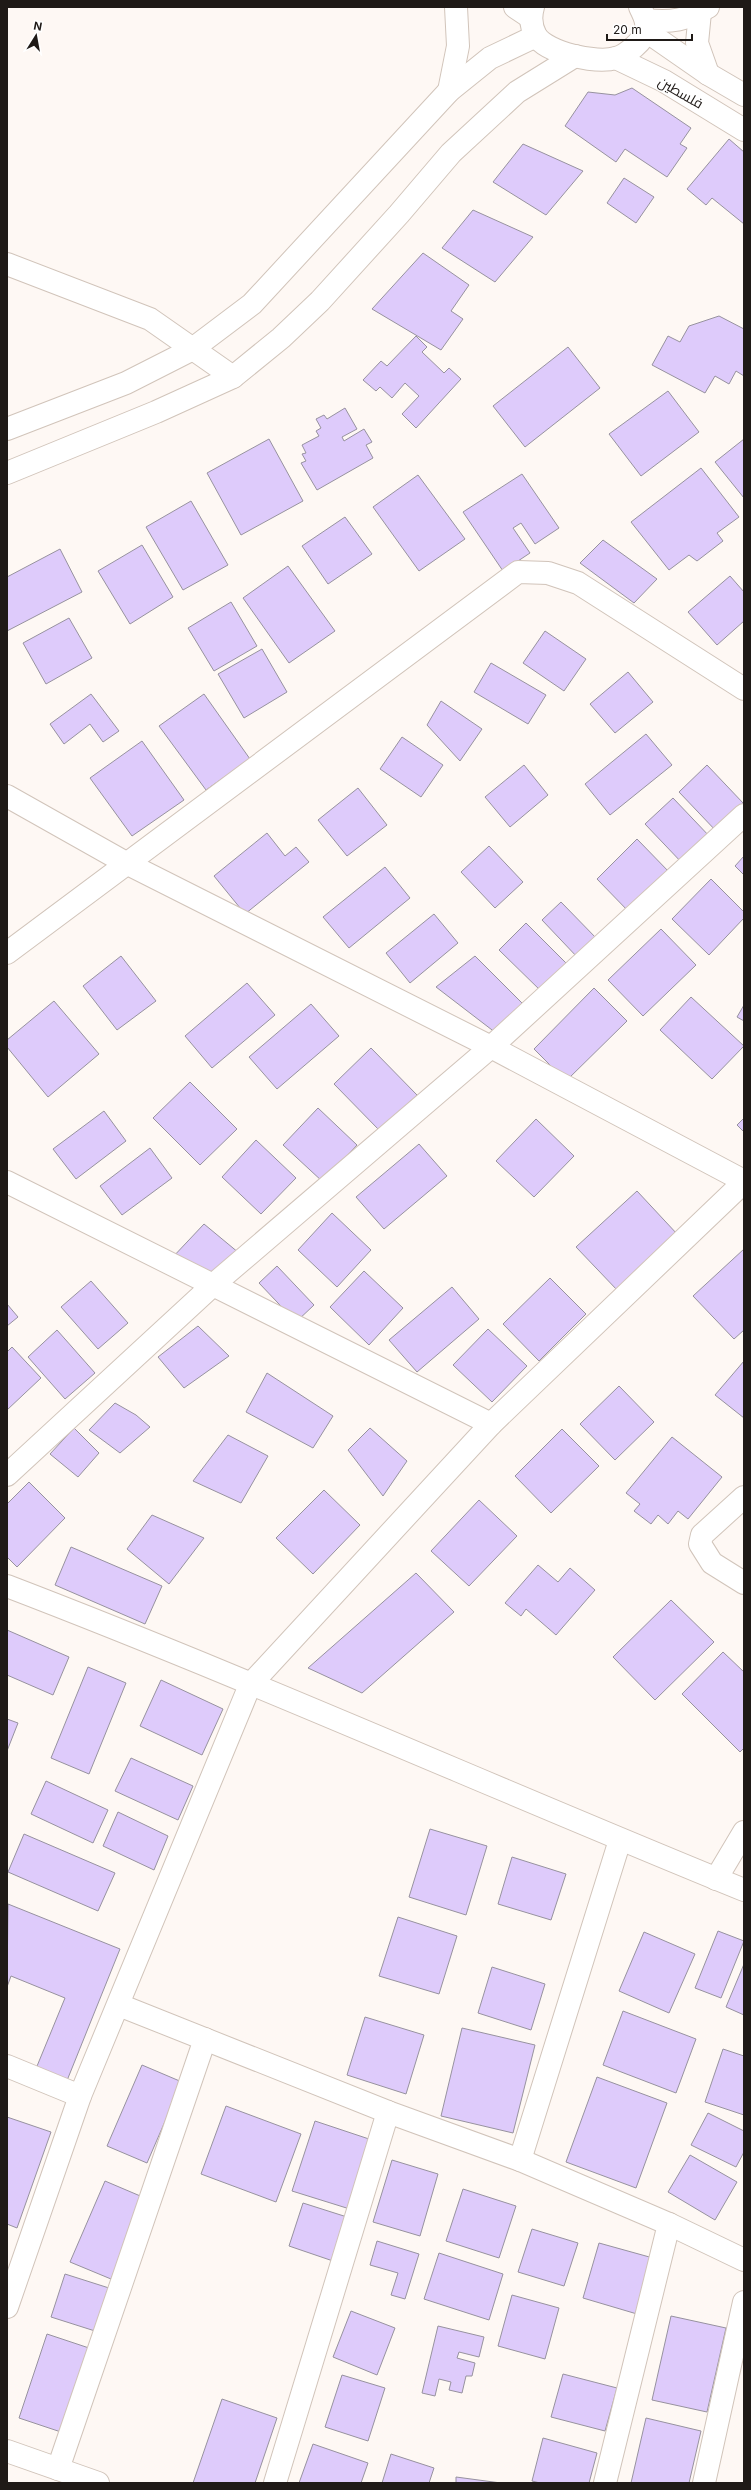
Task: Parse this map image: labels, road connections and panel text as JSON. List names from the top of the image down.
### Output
{
  "streets": {
    "street": ["فلسطين"]
  },
  "scale_bar": "20 m",
  "north": "top"
}
